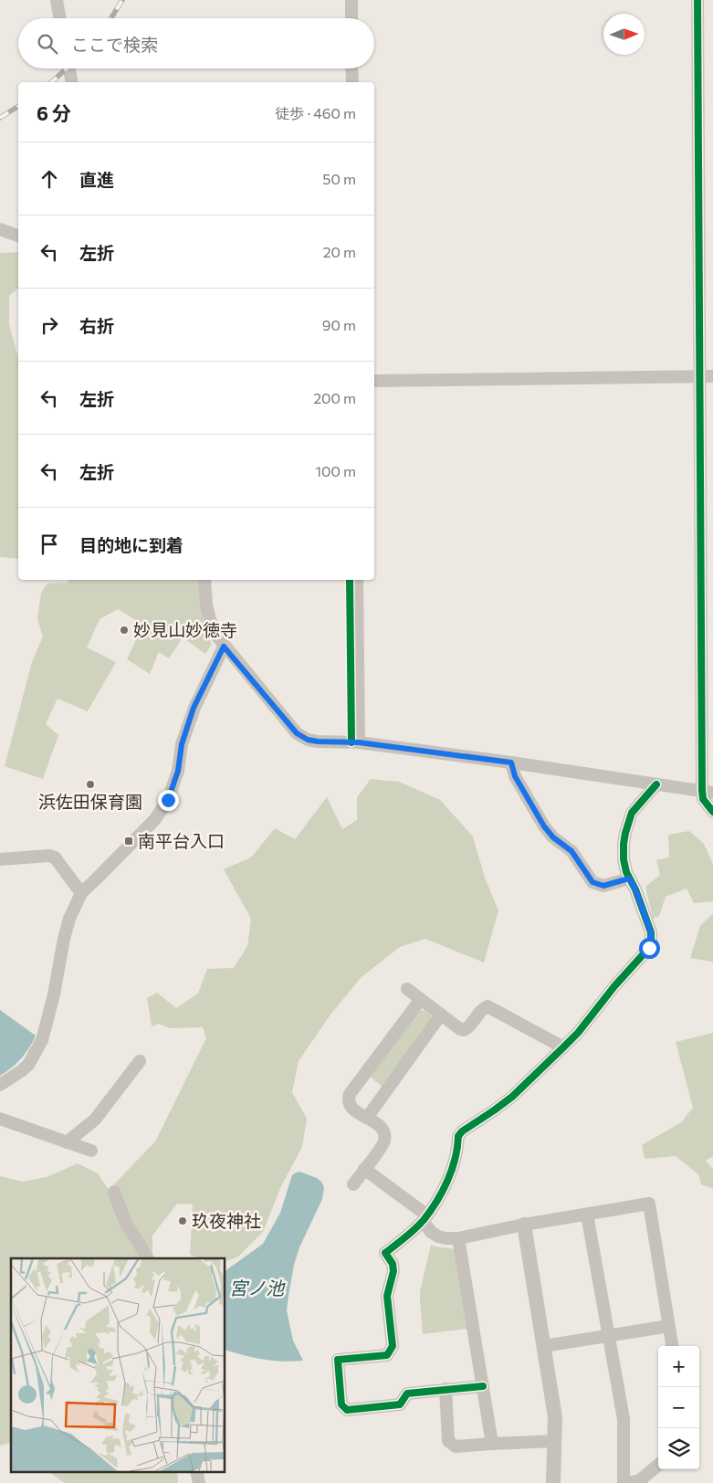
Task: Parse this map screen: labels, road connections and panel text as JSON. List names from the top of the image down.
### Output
{
  "water": ["宮ノ池"],
  "places": {
    "other": ["妙見山妙徳寺", "浜佐田保育園", "玖夜神社"],
    "transit": ["南平台入口"]
  },
  "north": "right",
  "page": {
    "search": "ここで検索",
    "heading": ["6 分", "徒歩 · 460 m"],
    "list": [
      ["直進", "50 m"],
      ["左折", "20 m"],
      ["右折", "90 m"],
      ["左折", "200 m"],
      ["左折", "100 m"],
      "目的地に到着"
    ],
    "map_buttons": ["+", "−"]
  }
}
